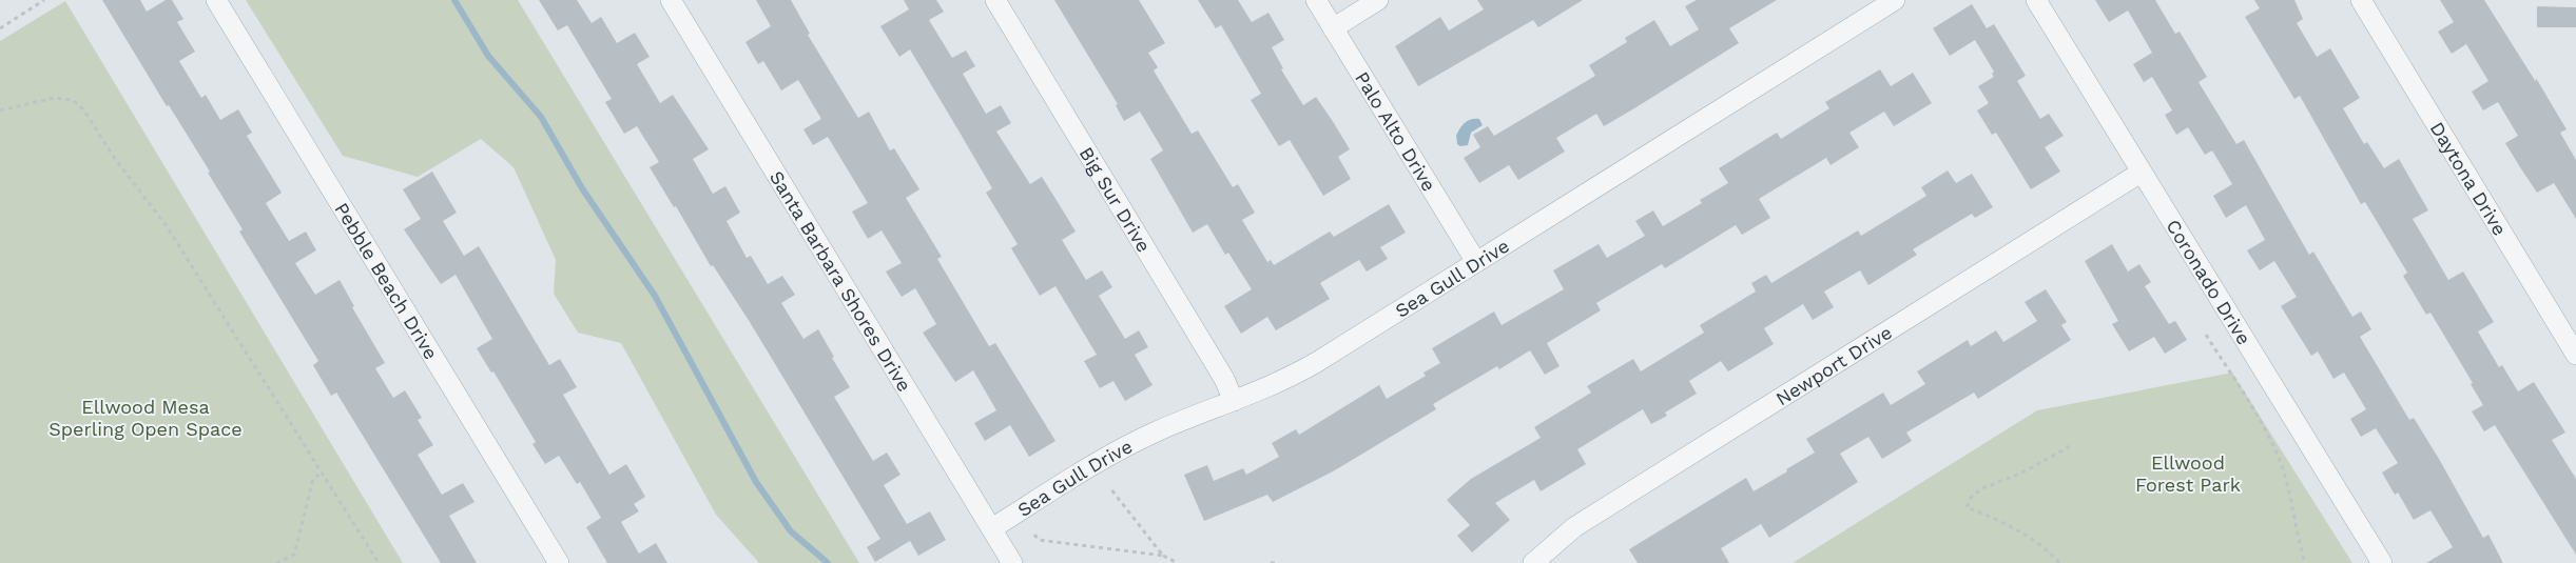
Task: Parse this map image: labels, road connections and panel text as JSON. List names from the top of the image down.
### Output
{
  "streets": {
    "street": [
      "Palo Alto Drive",
      "Daytona Drive",
      "Big Sur Drive",
      "Sea Gull Drive",
      "Santa Barbara Shores Drive",
      "Pebble Beach Drive",
      "Coronado Drive",
      "Newport Drive"
    ]
  },
  "crossings": [
    ["Palo Alto Drive", "Sea Gull Drive"],
    ["Big Sur Drive", "Sea Gull Drive"],
    ["Sea Gull Drive", "Santa Barbara Shores Drive"],
    ["Coronado Drive", "Newport Drive"]
  ],
  "parks": ["Ellwood Mesa Sperling Open Space", "Ellwood Forest Park"]
}
